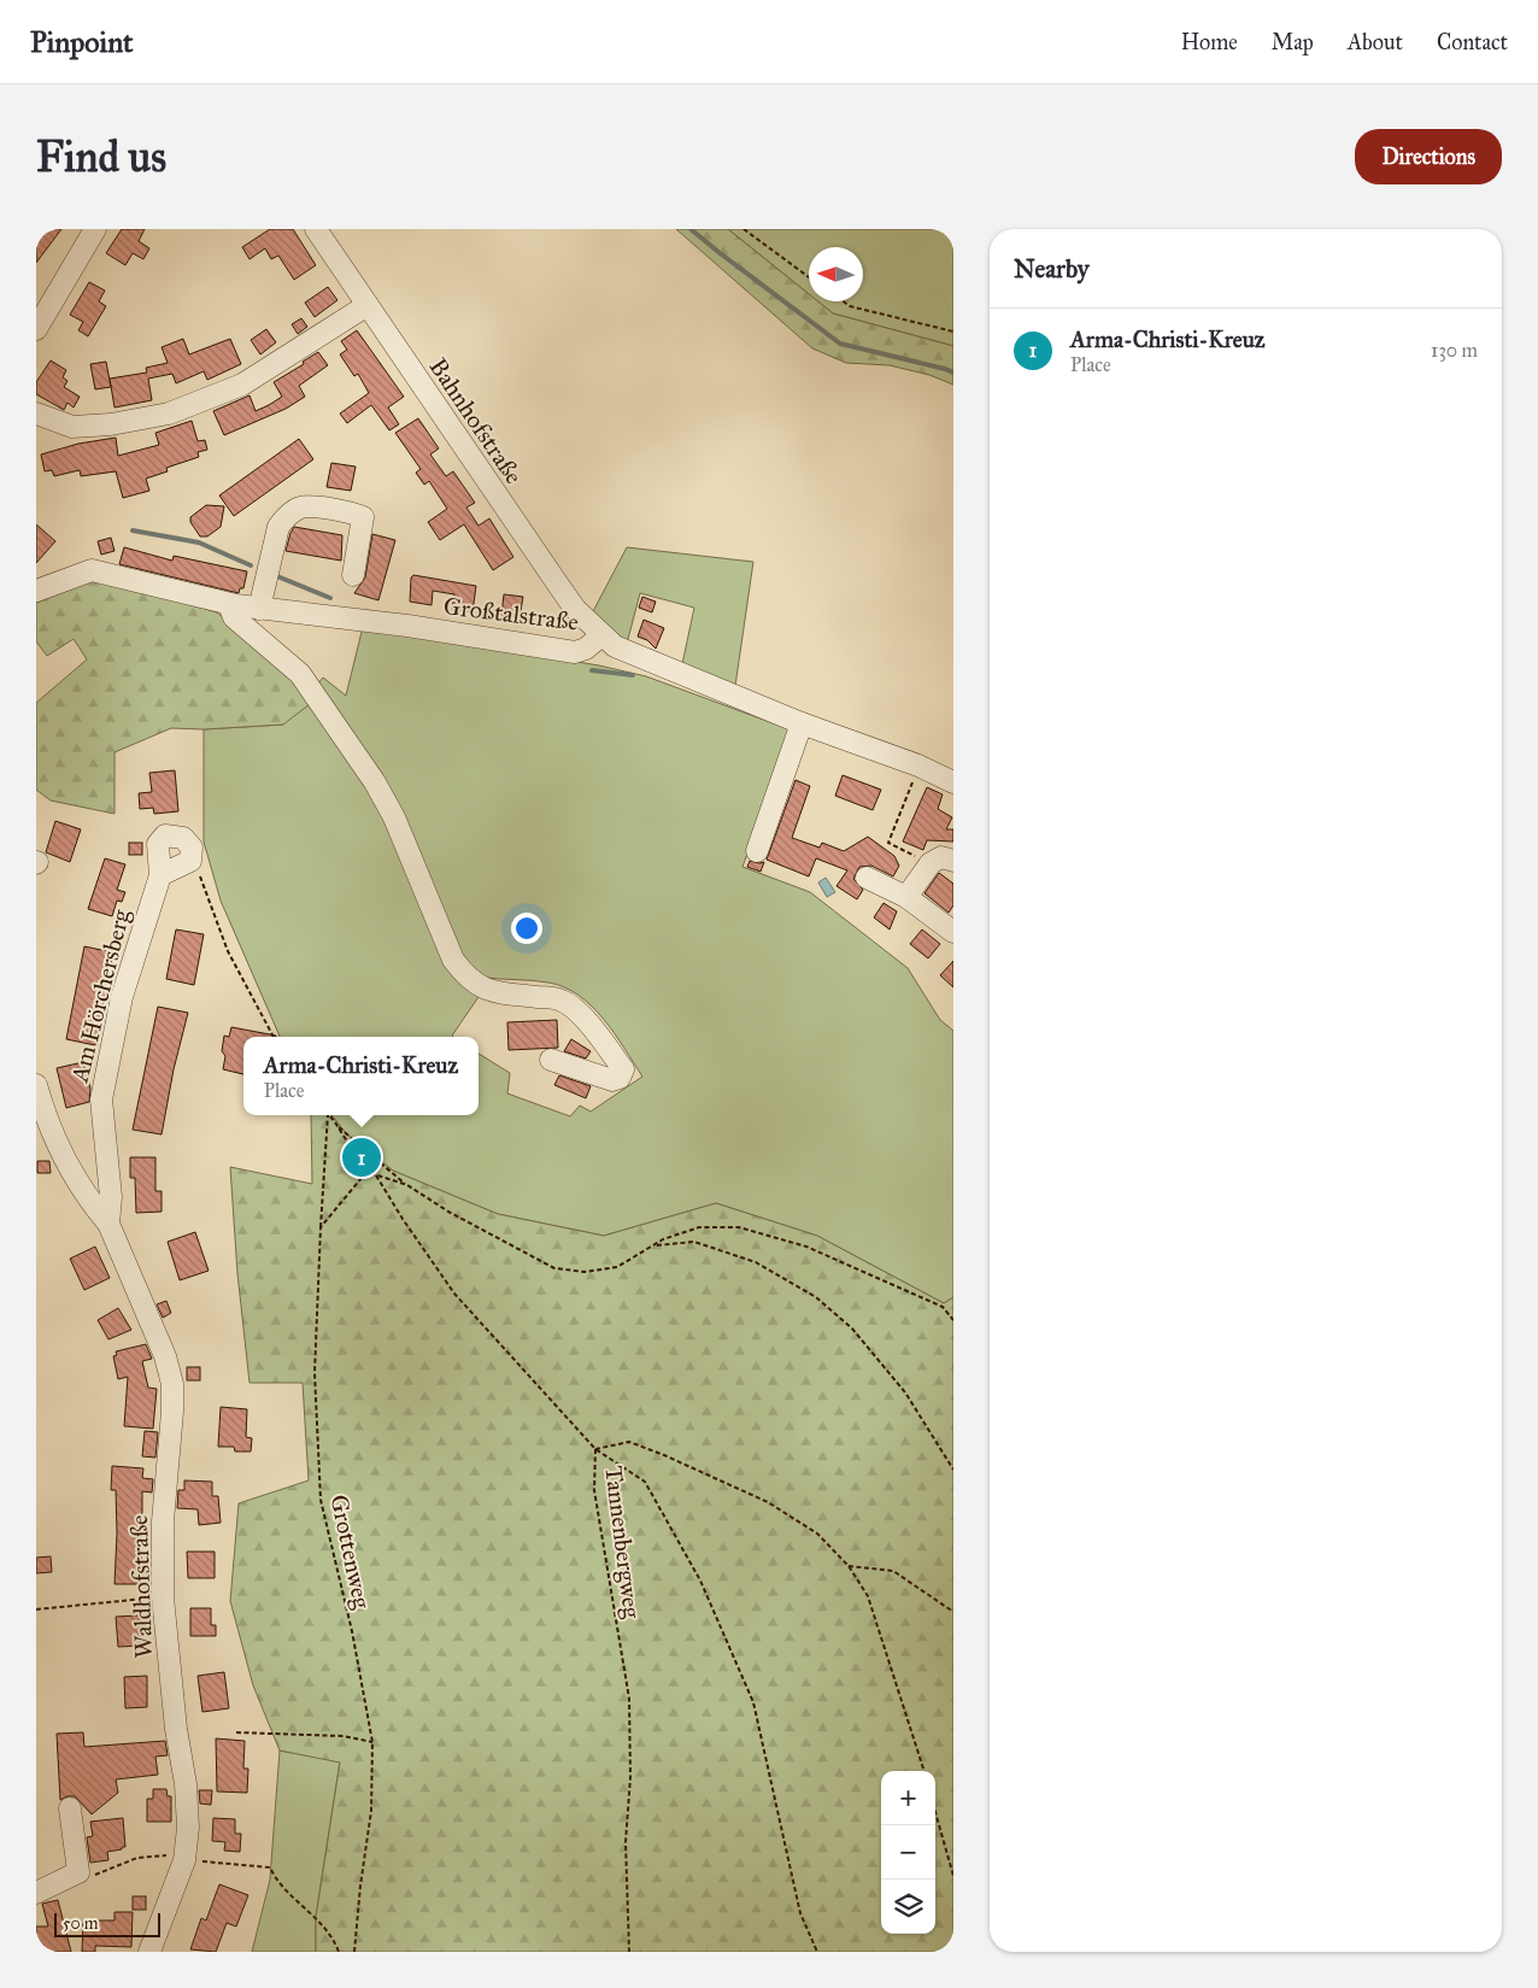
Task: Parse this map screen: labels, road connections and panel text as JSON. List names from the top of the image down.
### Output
{
  "streets": {
    "street": [
      "Bahnhofstraße",
      "Großtalstraße",
      "Am Hörchersberg",
      "Waldhofstraße"
    ],
    "path": ["Tannenbergweg", "Grottenweg"]
  },
  "crossings": [
    ["Bahnhofstraße", "Großtalstraße"],
    ["Am Hörchersberg", "Waldhofstraße"]
  ],
  "scale_bar": "50 m",
  "north": "left",
  "page": {
    "header": "Pinpoint",
    "nav": [
      "Home",
      "Map",
      "About",
      "Contact"
    ],
    "buttons": "Directions",
    "title": "Find us",
    "heading": "Nearby",
    "list": [
      {
        "mark": "1",
        "name": "Arma-Christi-Kreuz",
        "note": "Place",
        "value": "130 m"
      }
    ],
    "popup": ["Arma-Christi-Kreuz", "Place"],
    "pins": "1",
    "map_buttons": ["+", "−"],
    "scale": "50 m"
  }
}
